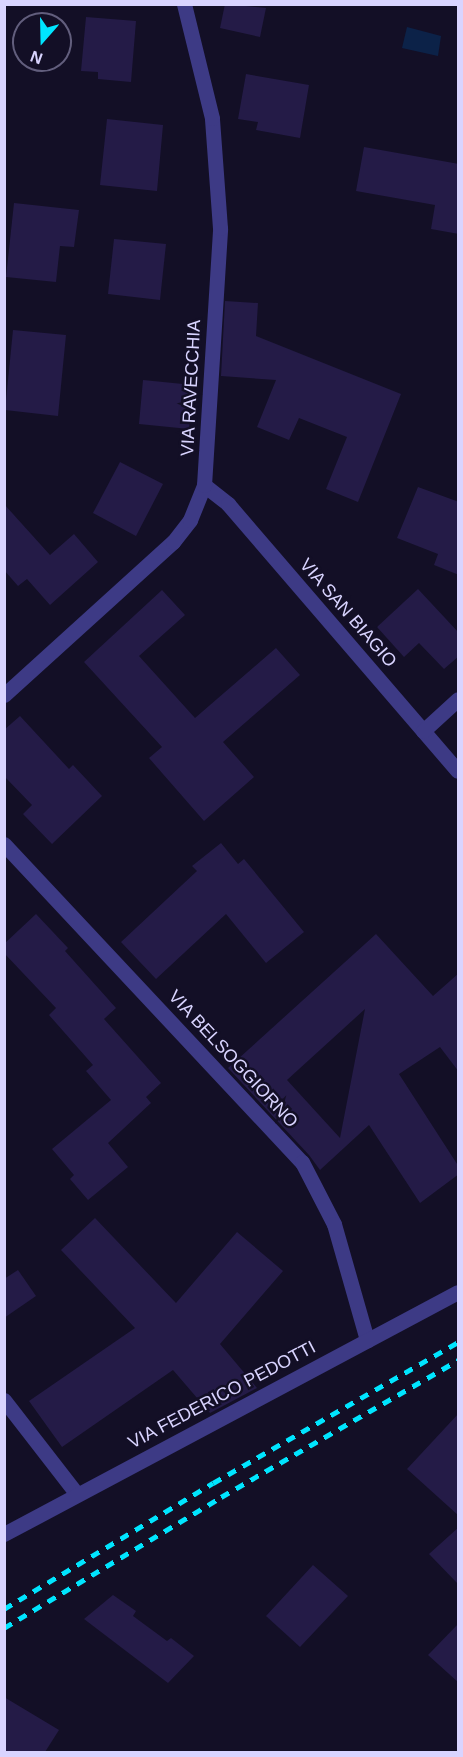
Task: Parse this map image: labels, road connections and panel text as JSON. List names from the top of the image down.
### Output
{
  "streets": {
    "street": [
      "VIA RAVECCHIA",
      "VIA SAN BIAGIO",
      "VIA BELSOGGIORNO",
      "VIA FEDERICO PEDOTTI"
    ]
  },
  "crossings": [
    ["VIA RAVECCHIA", "VIA SAN BIAGIO"],
    ["VIA BELSOGGIORNO", "VIA FEDERICO PEDOTTI"]
  ],
  "north": "bottom"
}
